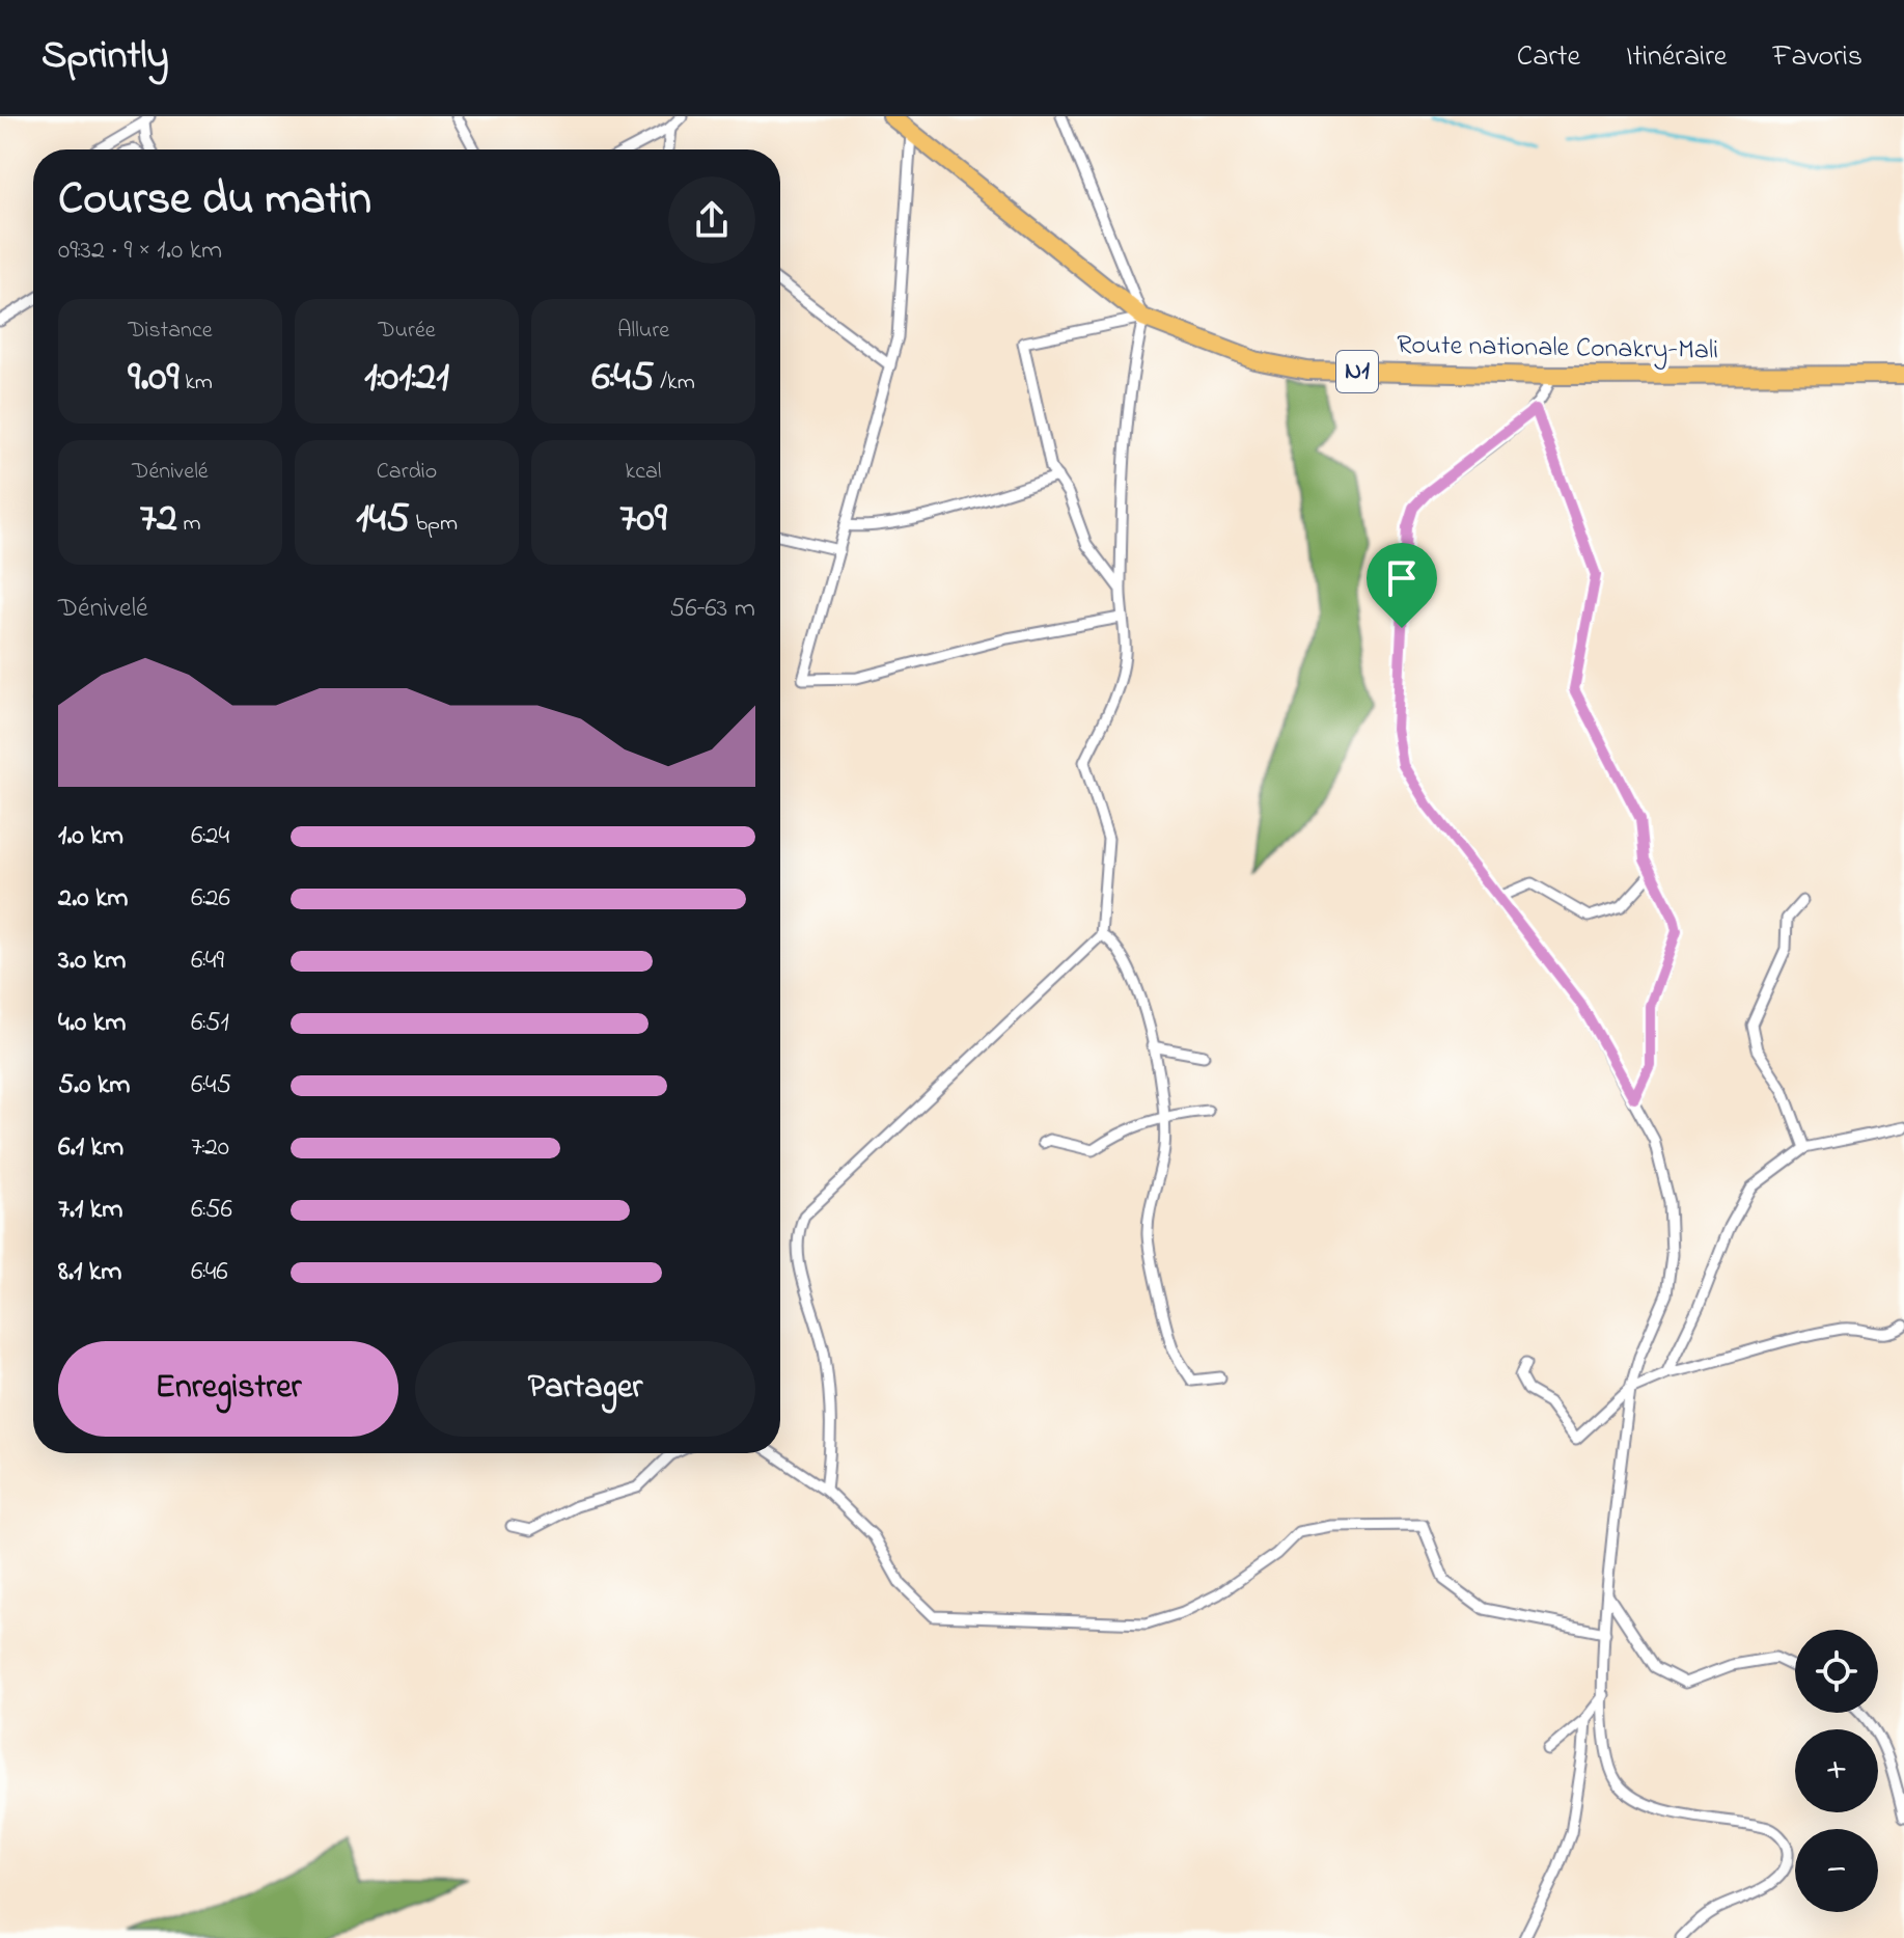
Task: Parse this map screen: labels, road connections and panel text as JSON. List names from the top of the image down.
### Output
{
  "streets": {
    "highway": ["Route nationale Conakry-Mali", "N1"]
  },
  "page": {
    "header": "Sprintly",
    "nav": ["Carte", "Itinéraire", "Favoris"],
    "heading": ["Course du matin", "09:32 · 9 × 1.0 km"],
    "stats": [
      ["Distance", "9.09 km"],
      ["Durée", "1:01:21"],
      ["Allure", "6:45 /km"],
      ["Dénivelé", "72 m"],
      ["Cardio", "145 bpm"],
      ["kcal", "709"]
    ],
    "chart": ["Dénivelé", "56–63 m"],
    "list": [
      {
        "name": "1.0 km",
        "note": "6:24"
      },
      {
        "name": "2.0 km",
        "note": "6:26"
      },
      {
        "name": "3.0 km",
        "note": "6:49"
      },
      {
        "name": "4.0 km",
        "note": "6:51"
      },
      {
        "name": "5.0 km",
        "note": "6:45"
      },
      {
        "name": "6.1 km",
        "note": "7:20"
      },
      {
        "name": "7.1 km",
        "note": "6:56"
      },
      {
        "name": "8.1 km",
        "note": "6:46"
      }
    ],
    "buttons": ["Enregistrer", "Partager"],
    "map_buttons": ["+", "−"]
  }
}
